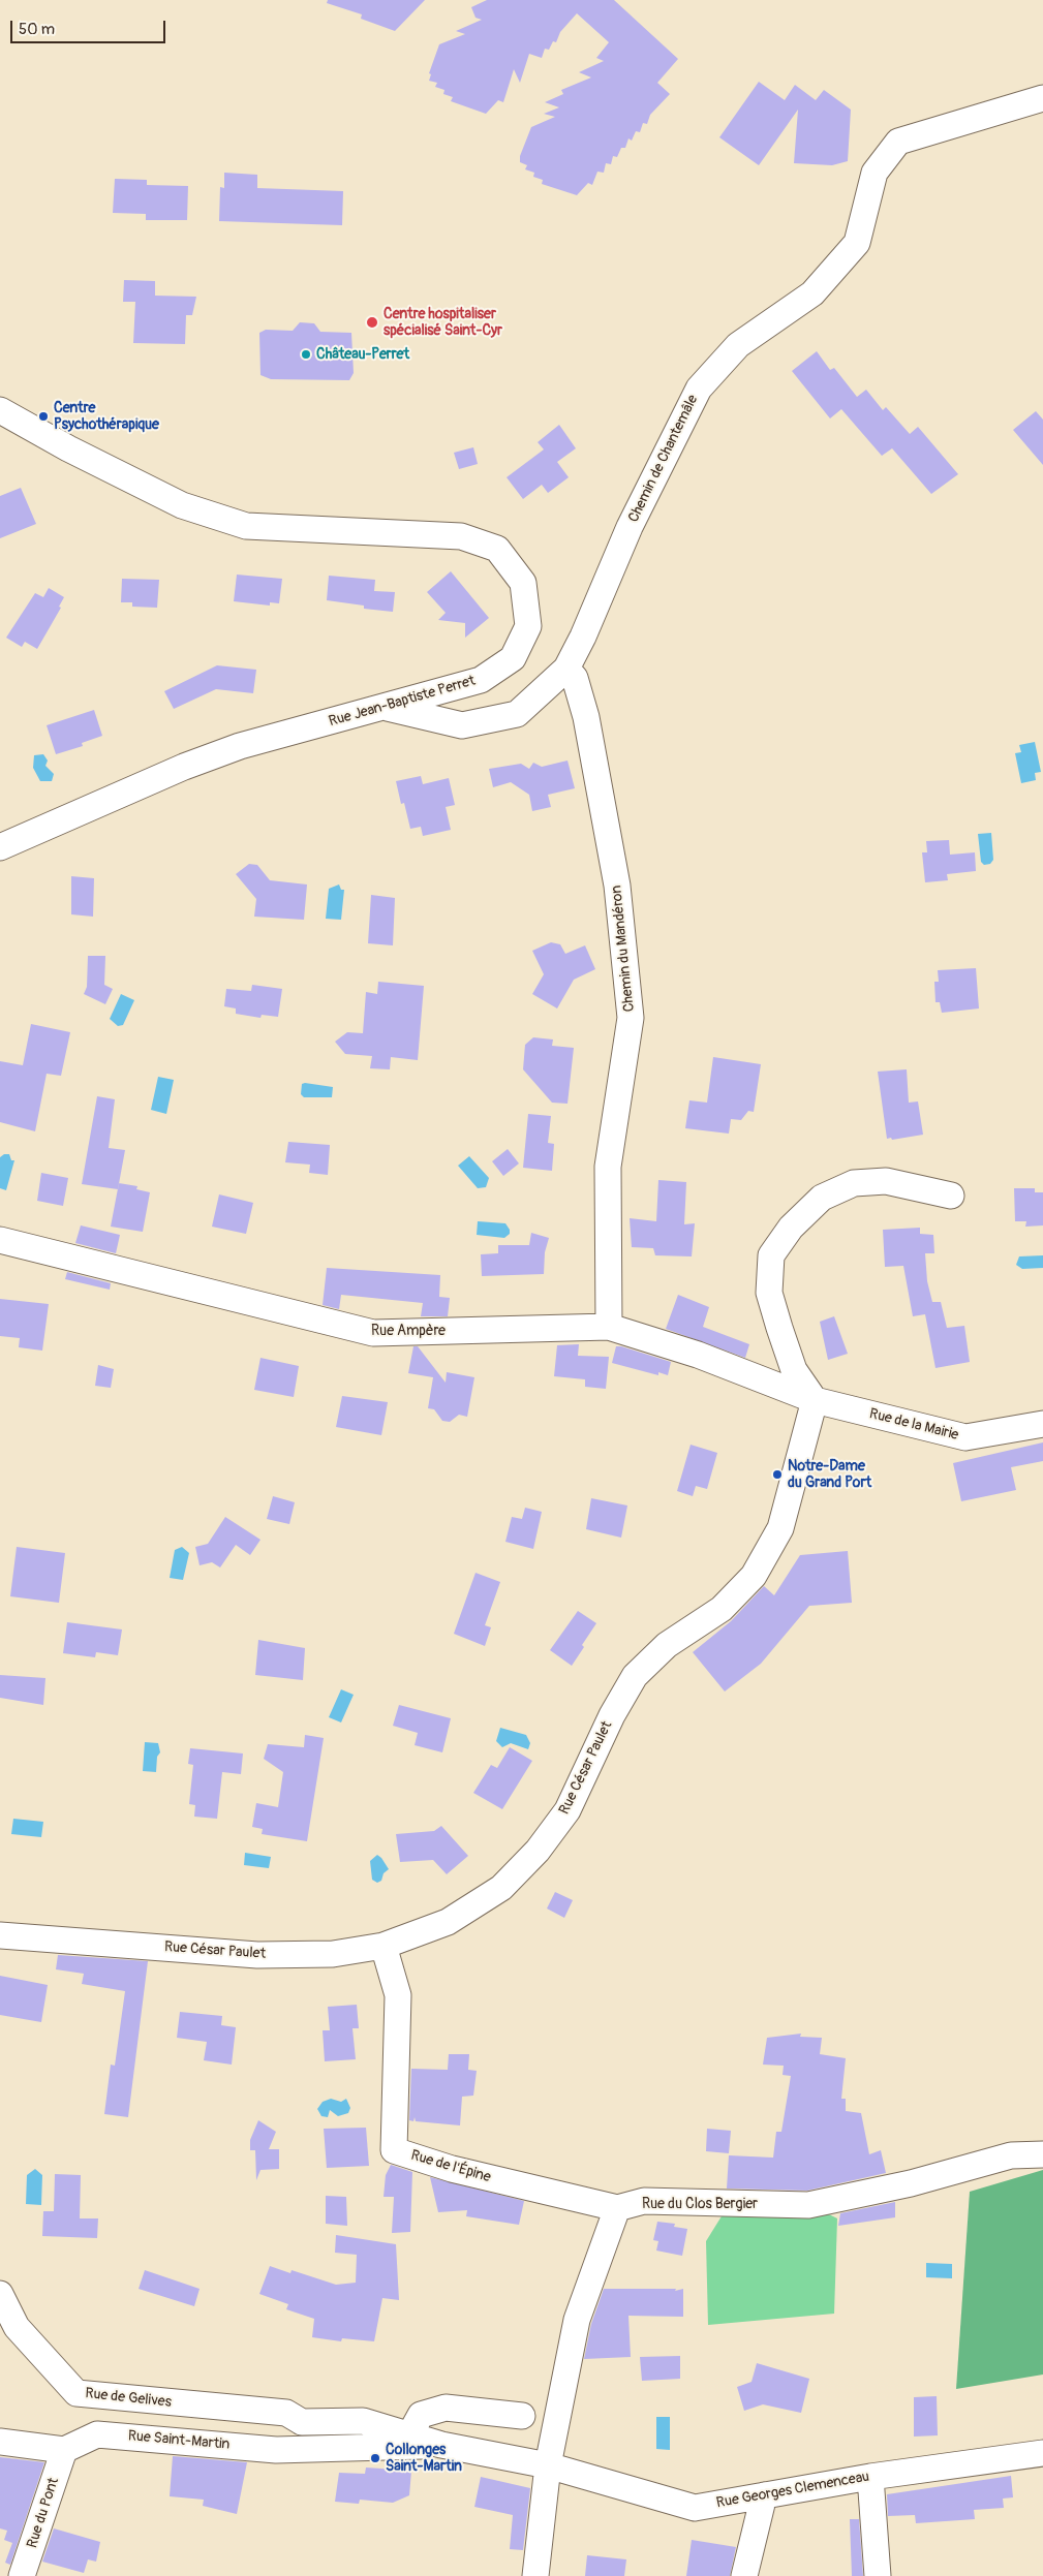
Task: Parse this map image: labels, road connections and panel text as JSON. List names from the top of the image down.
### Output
{
  "streets": {
    "street": [
      "Chemin de Chantemâle",
      "Rue Jean-Baptiste Perret",
      "Chemin du Mandéron",
      "Rue Ampère",
      "Rue de la Mairie",
      "Rue César Paulet",
      "Rue de l'Épine",
      "Rue du Clos Bergier",
      "Rue de Gelives",
      "Rue Saint-Martin",
      "Rue Georges Clemenceau",
      "Rue du Pont"
    ]
  },
  "crossings": [
    ["Chemin de Chantemâle", "Rue Jean-Baptiste Perret"],
    ["Chemin de Chantemâle", "Chemin du Mandéron"],
    ["Chemin du Mandéron", "Rue Ampère"],
    ["Rue Ampère", "Rue de la Mairie"],
    ["Rue Ampère", "Rue César Paulet"],
    ["Rue de la Mairie", "Rue César Paulet"],
    ["Rue César Paulet", "Rue de l'Épine"],
    ["Rue de l'Épine", "Rue du Clos Bergier"],
    ["Rue de Gelives", "Rue Saint-Martin"],
    ["Rue Saint-Martin", "Rue Georges Clemenceau"],
    ["Rue Saint-Martin", "Rue du Pont"]
  ],
  "places": [
    "Centre hospitaliser spécialisé Saint-Cyr",
    "Château-Perret",
    "Centre Psychothérapique",
    "Notre-Dame du Grand Port",
    "Collonges Saint-Martin"
  ],
  "scale_bar": "50 m"
}
